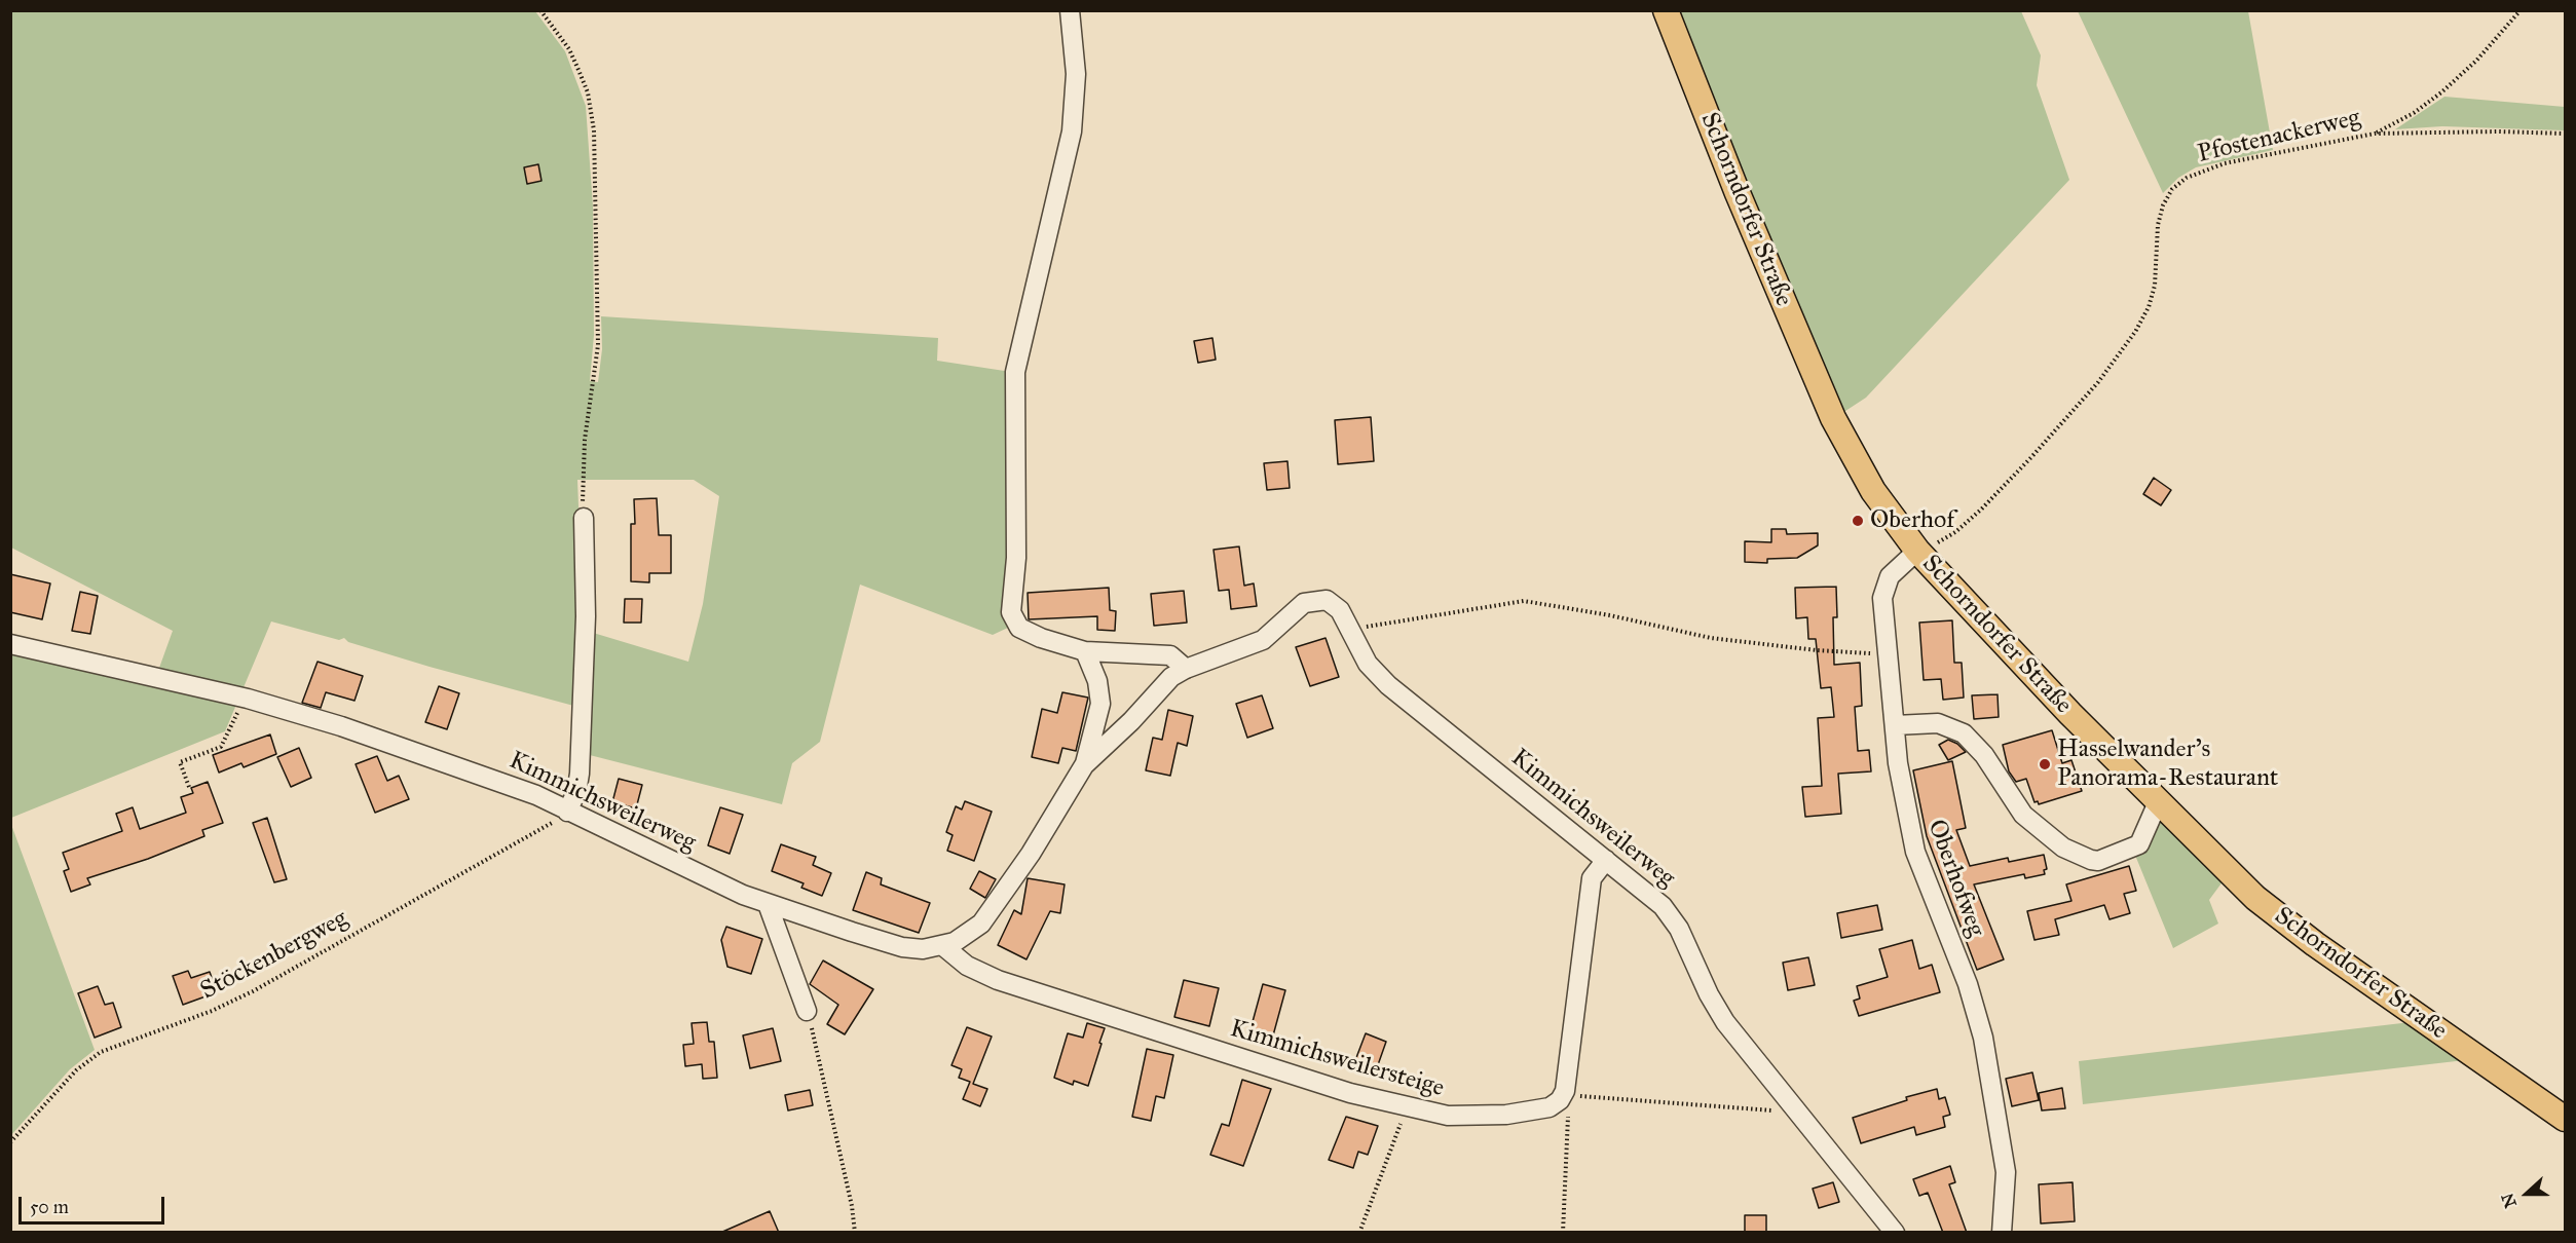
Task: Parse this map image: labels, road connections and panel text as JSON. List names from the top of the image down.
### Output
{
  "streets": {
    "main road": ["Schorndorfer Straße"],
    "street": ["Kimmichsweilerweg", "Oberhofweg", "Kimmichsweilersteige"],
    "path": ["Pfostenackerweg", "Stöckenbergweg"]
  },
  "crossings": [
    ["Pfostenackerweg", "Schorndorfer Straße"],
    ["Pfostenackerweg", "Oberhofweg"],
    ["Schorndorfer Straße", "Oberhofweg"],
    ["Kimmichsweilerweg", "Stöckenbergweg"],
    ["Kimmichsweilerweg", "Kimmichsweilersteige"]
  ],
  "places": ["Oberhof", "Hasselwander's Panorama-Restaurant"],
  "scale_bar": "50 m",
  "north": "left"
}
